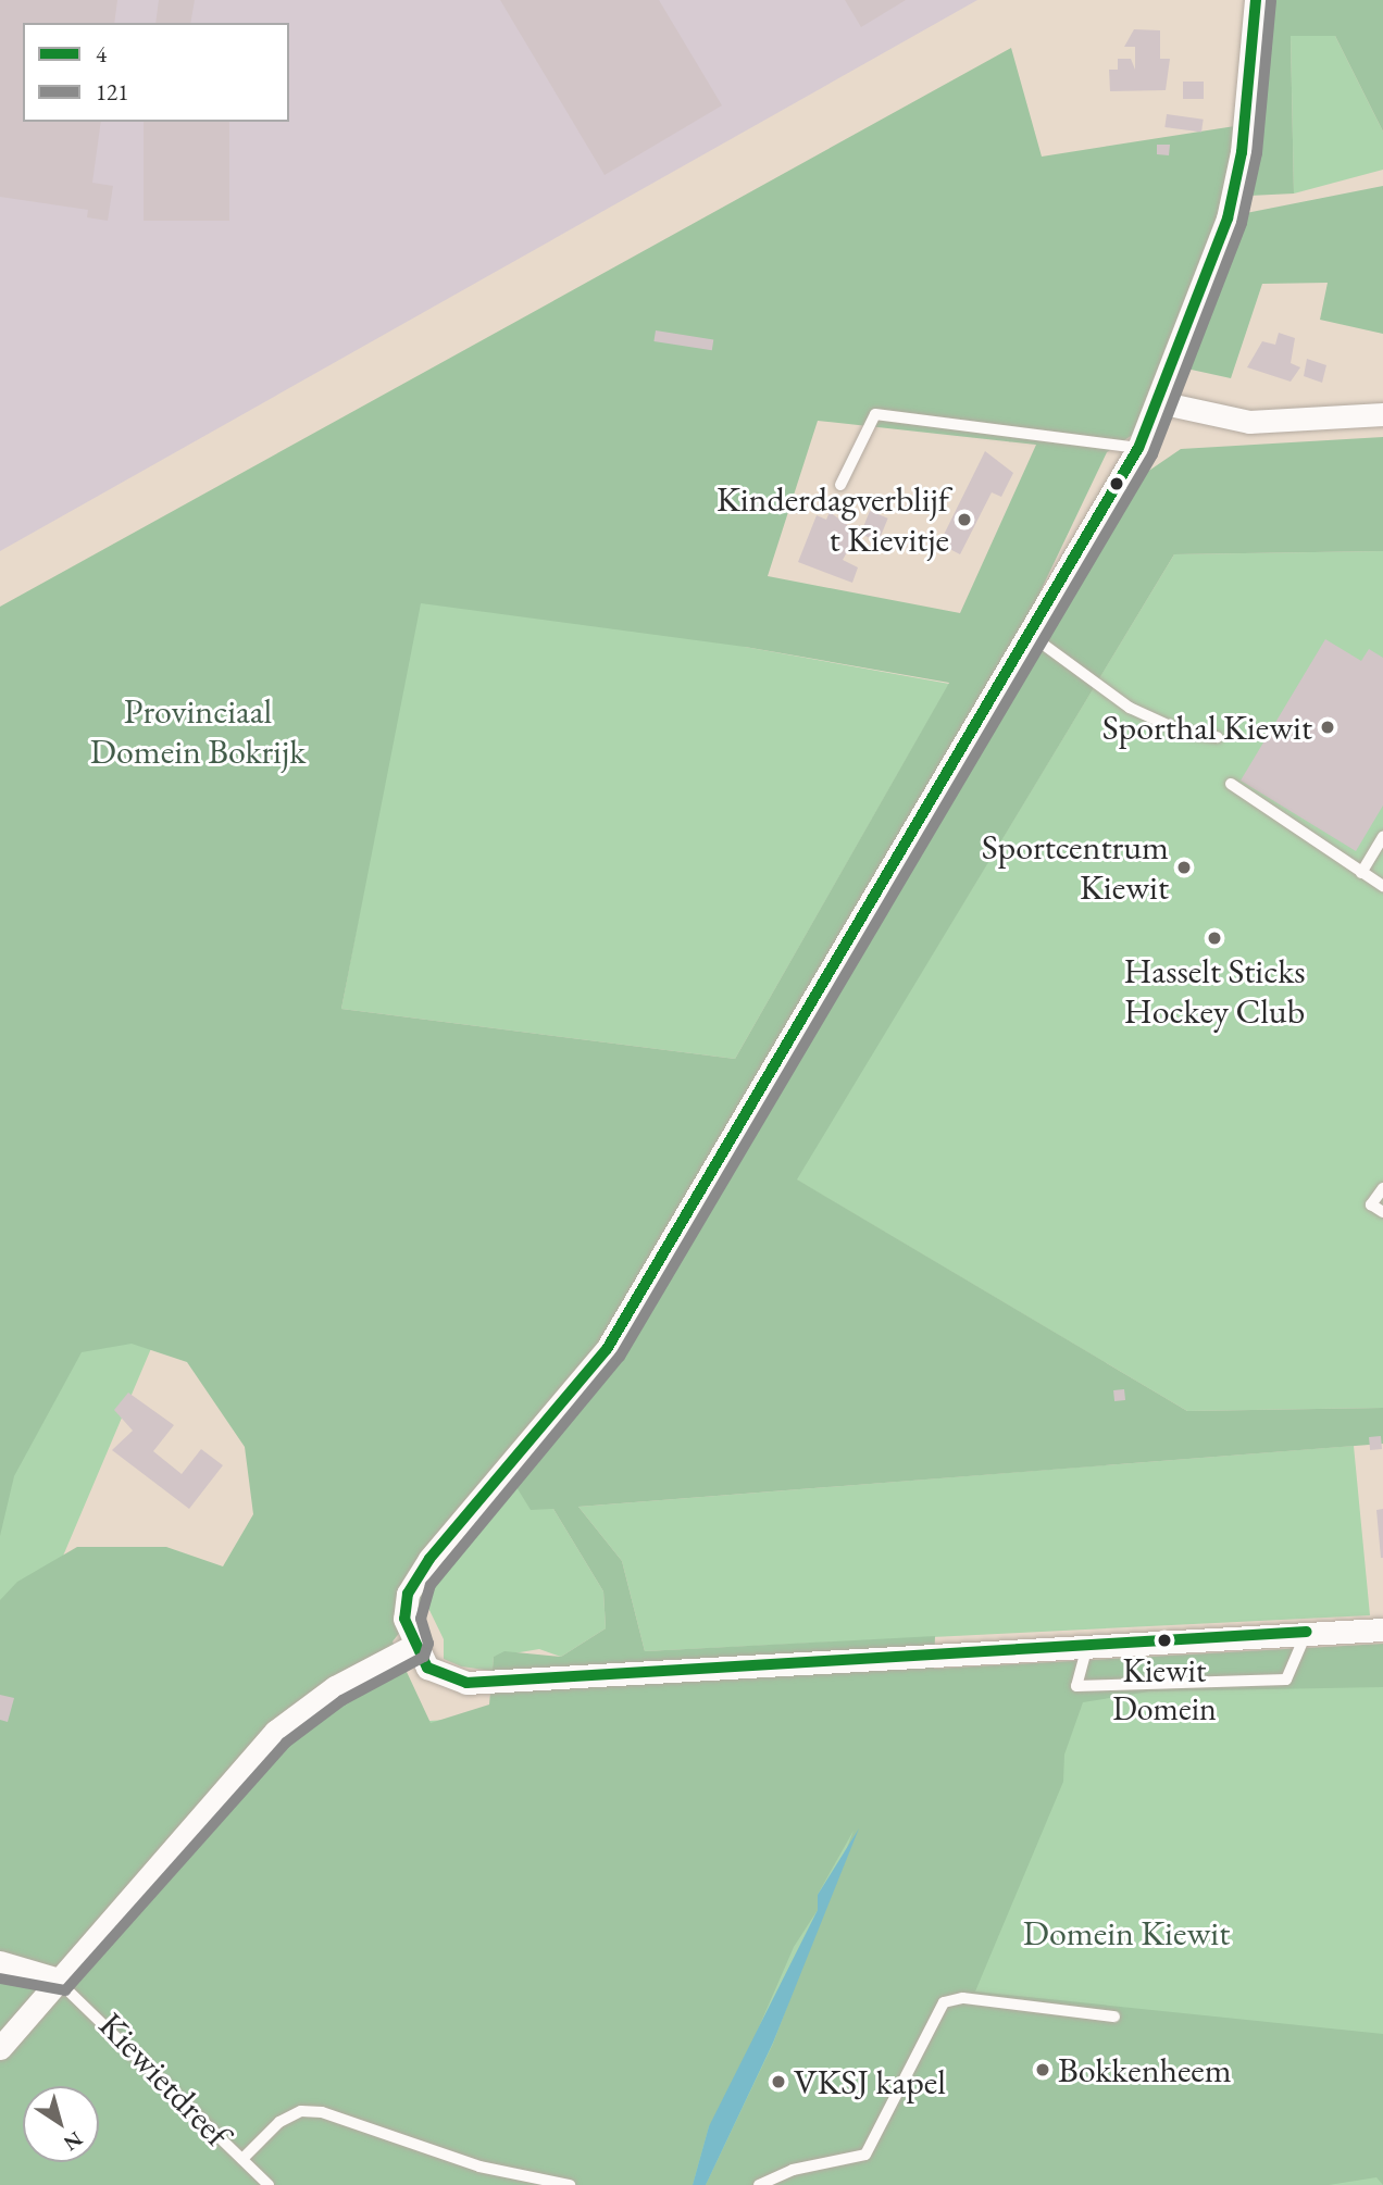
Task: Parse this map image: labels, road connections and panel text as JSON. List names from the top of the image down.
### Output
{
  "streets": {
    "lane": ["Kiewietdreef"]
  },
  "parks": ["Provinciaal Domein Bokrijk", "Domein Kiewit"],
  "places": [
    "Kinderdagverblijf t Kievitje",
    "Sporthal Kiewit",
    "Sportcentrum Kiewit",
    "Hasselt Sticks Hockey Club",
    "Kiewit Domein",
    "Bokkenheem",
    "VKSJ kapel"
  ],
  "lines": ["transit line 4", "transit line 121"],
  "legend": ["4", "121"],
  "north": "bottom right"
}
